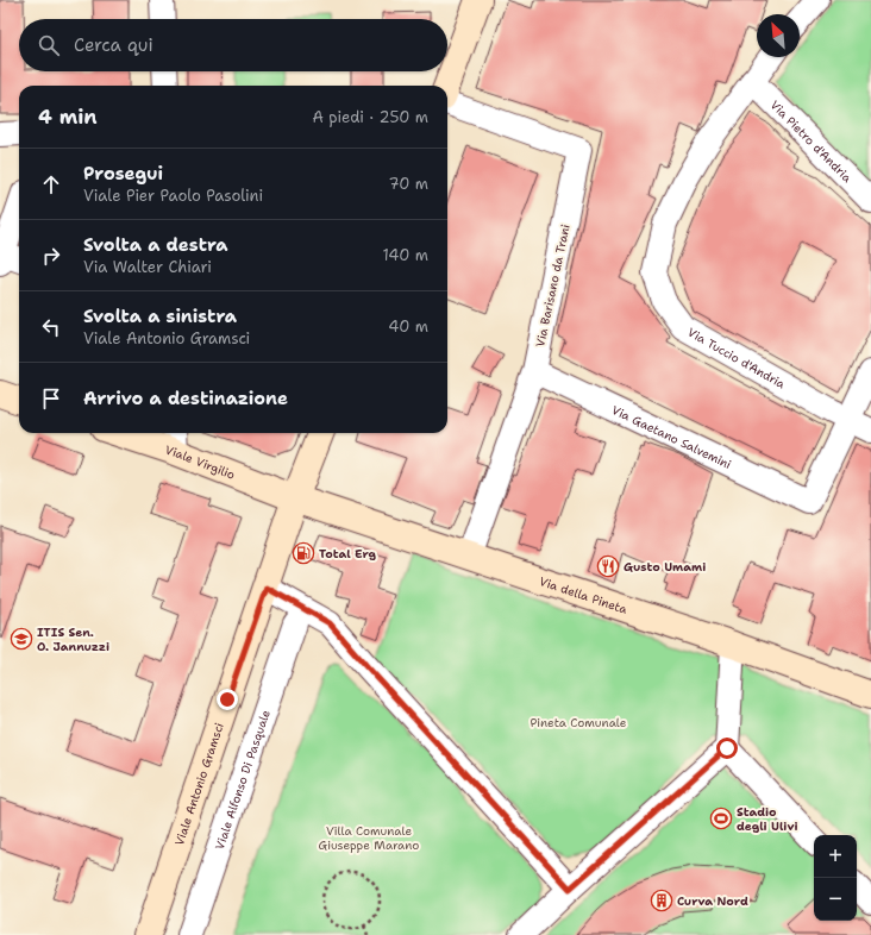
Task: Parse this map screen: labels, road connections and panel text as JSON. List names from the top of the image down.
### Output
{
  "streets": {
    "street": [
      "Via Pietro d'Andria",
      "Via Barisano da Trani",
      "Via Tuccio d'Andria",
      "Via Gaetano Salvemini",
      "Viale Virgilio",
      "Via della Pineta",
      "Viale Alfonso Di Pasquale",
      "Viale Antonio Gramsci"
    ]
  },
  "crossings": [
    ["Via Pietro d'Andria", "Via Tuccio d'Andria"],
    ["Via Barisano da Trani", "Via Gaetano Salvemini"],
    ["Via Barisano da Trani", "Via della Pineta"],
    ["Via Tuccio d'Andria", "Via Gaetano Salvemini"],
    ["Viale Virgilio", "Via della Pineta"],
    ["Viale Virgilio", "Viale Antonio Gramsci"],
    ["Via della Pineta", "Viale Antonio Gramsci"]
  ],
  "parks": ["Pineta Comunale", "Villa Comunale Giuseppe Marano"],
  "places": {
    "fuel station": ["Total Erg"],
    "restaurant": ["Gusto Umami"],
    "school or university": ["ITIS Sen. O. Jannuzzi"],
    "sports": ["Stadio degli Ulivi"],
    "building": ["Curva Nord"]
  },
  "north": "top left",
  "page": {
    "search": "Cerca qui",
    "heading": ["4 min", "A piedi · 250 m"],
    "list": [
      ["Prosegui", "Viale Pier Paolo Pasolini", "70 m"],
      ["Svolta a destra", "Via Walter Chiari", "140 m"],
      ["Svolta a sinistra", "Viale Antonio Gramsci", "40 m"],
      "Arrivo a destinazione"
    ],
    "map_buttons": ["+", "−"]
  }
}
